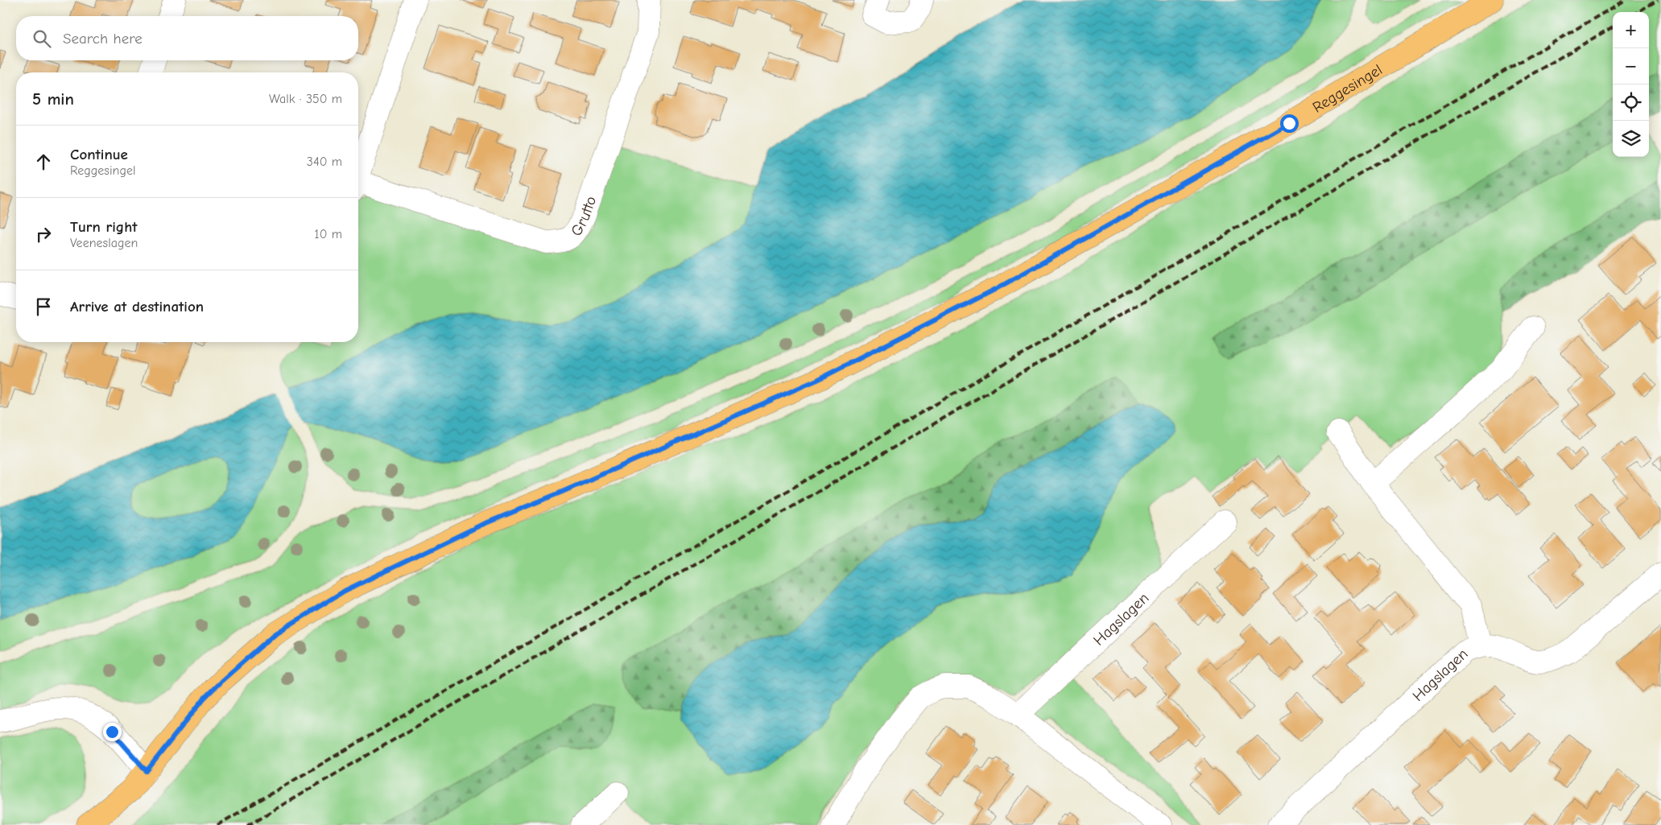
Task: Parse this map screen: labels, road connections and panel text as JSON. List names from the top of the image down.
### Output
{
  "streets": {
    "main road": ["Reggesingel"],
    "street": ["Grutto", "Hagslagen"]
  },
  "page": {
    "map_buttons": ["+", "−"],
    "search": "Search here",
    "heading": ["5 min", "Walk · 350 m"],
    "list": [
      ["Continue", "Reggesingel", "340 m"],
      ["Turn right", "Veeneslagen", "10 m"],
      "Arrive at destination"
    ]
  }
}
